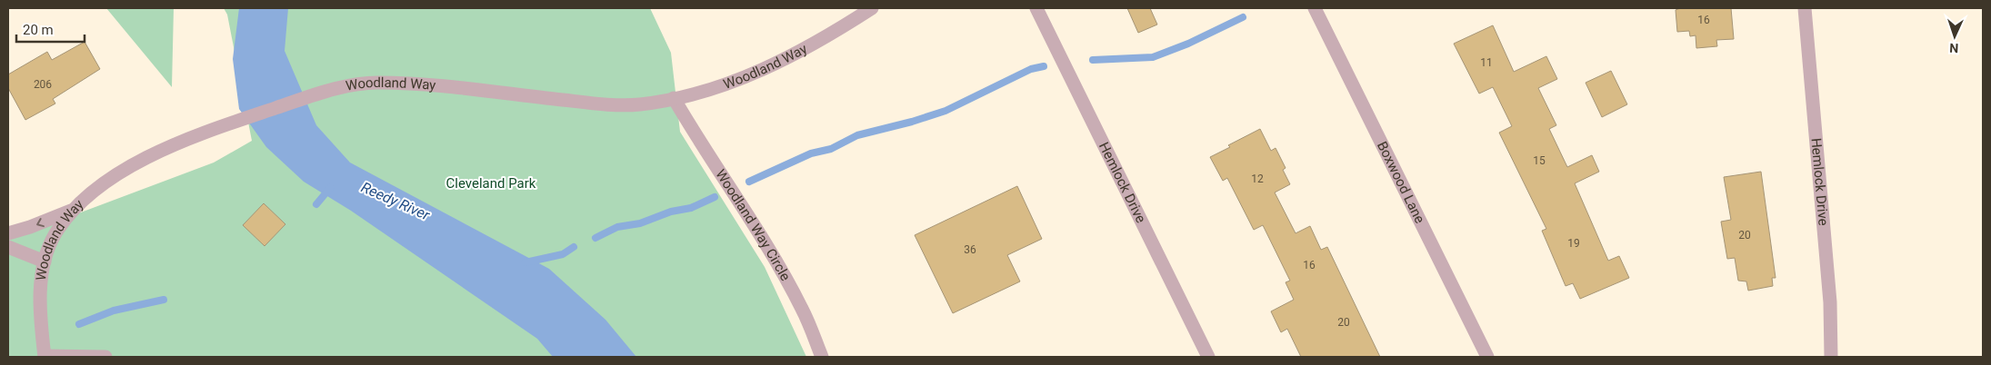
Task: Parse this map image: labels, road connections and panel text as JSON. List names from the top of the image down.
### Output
{
  "streets": {
    "street": [
      "Woodland Way",
      "Hemlock Drive",
      "Boxwood Lane",
      "Woodland Way Circle"
    ]
  },
  "crossings": [
    ["Woodland Way", "Woodland Way Circle"]
  ],
  "water": ["Reedy River"],
  "parks": ["Cleveland Park"],
  "house_numbers": [
    "16",
    "11",
    "206",
    "15",
    "12",
    "20",
    "19",
    "36",
    "16",
    "20"
  ],
  "scale_bar": "20 m",
  "north": "bottom"
}
